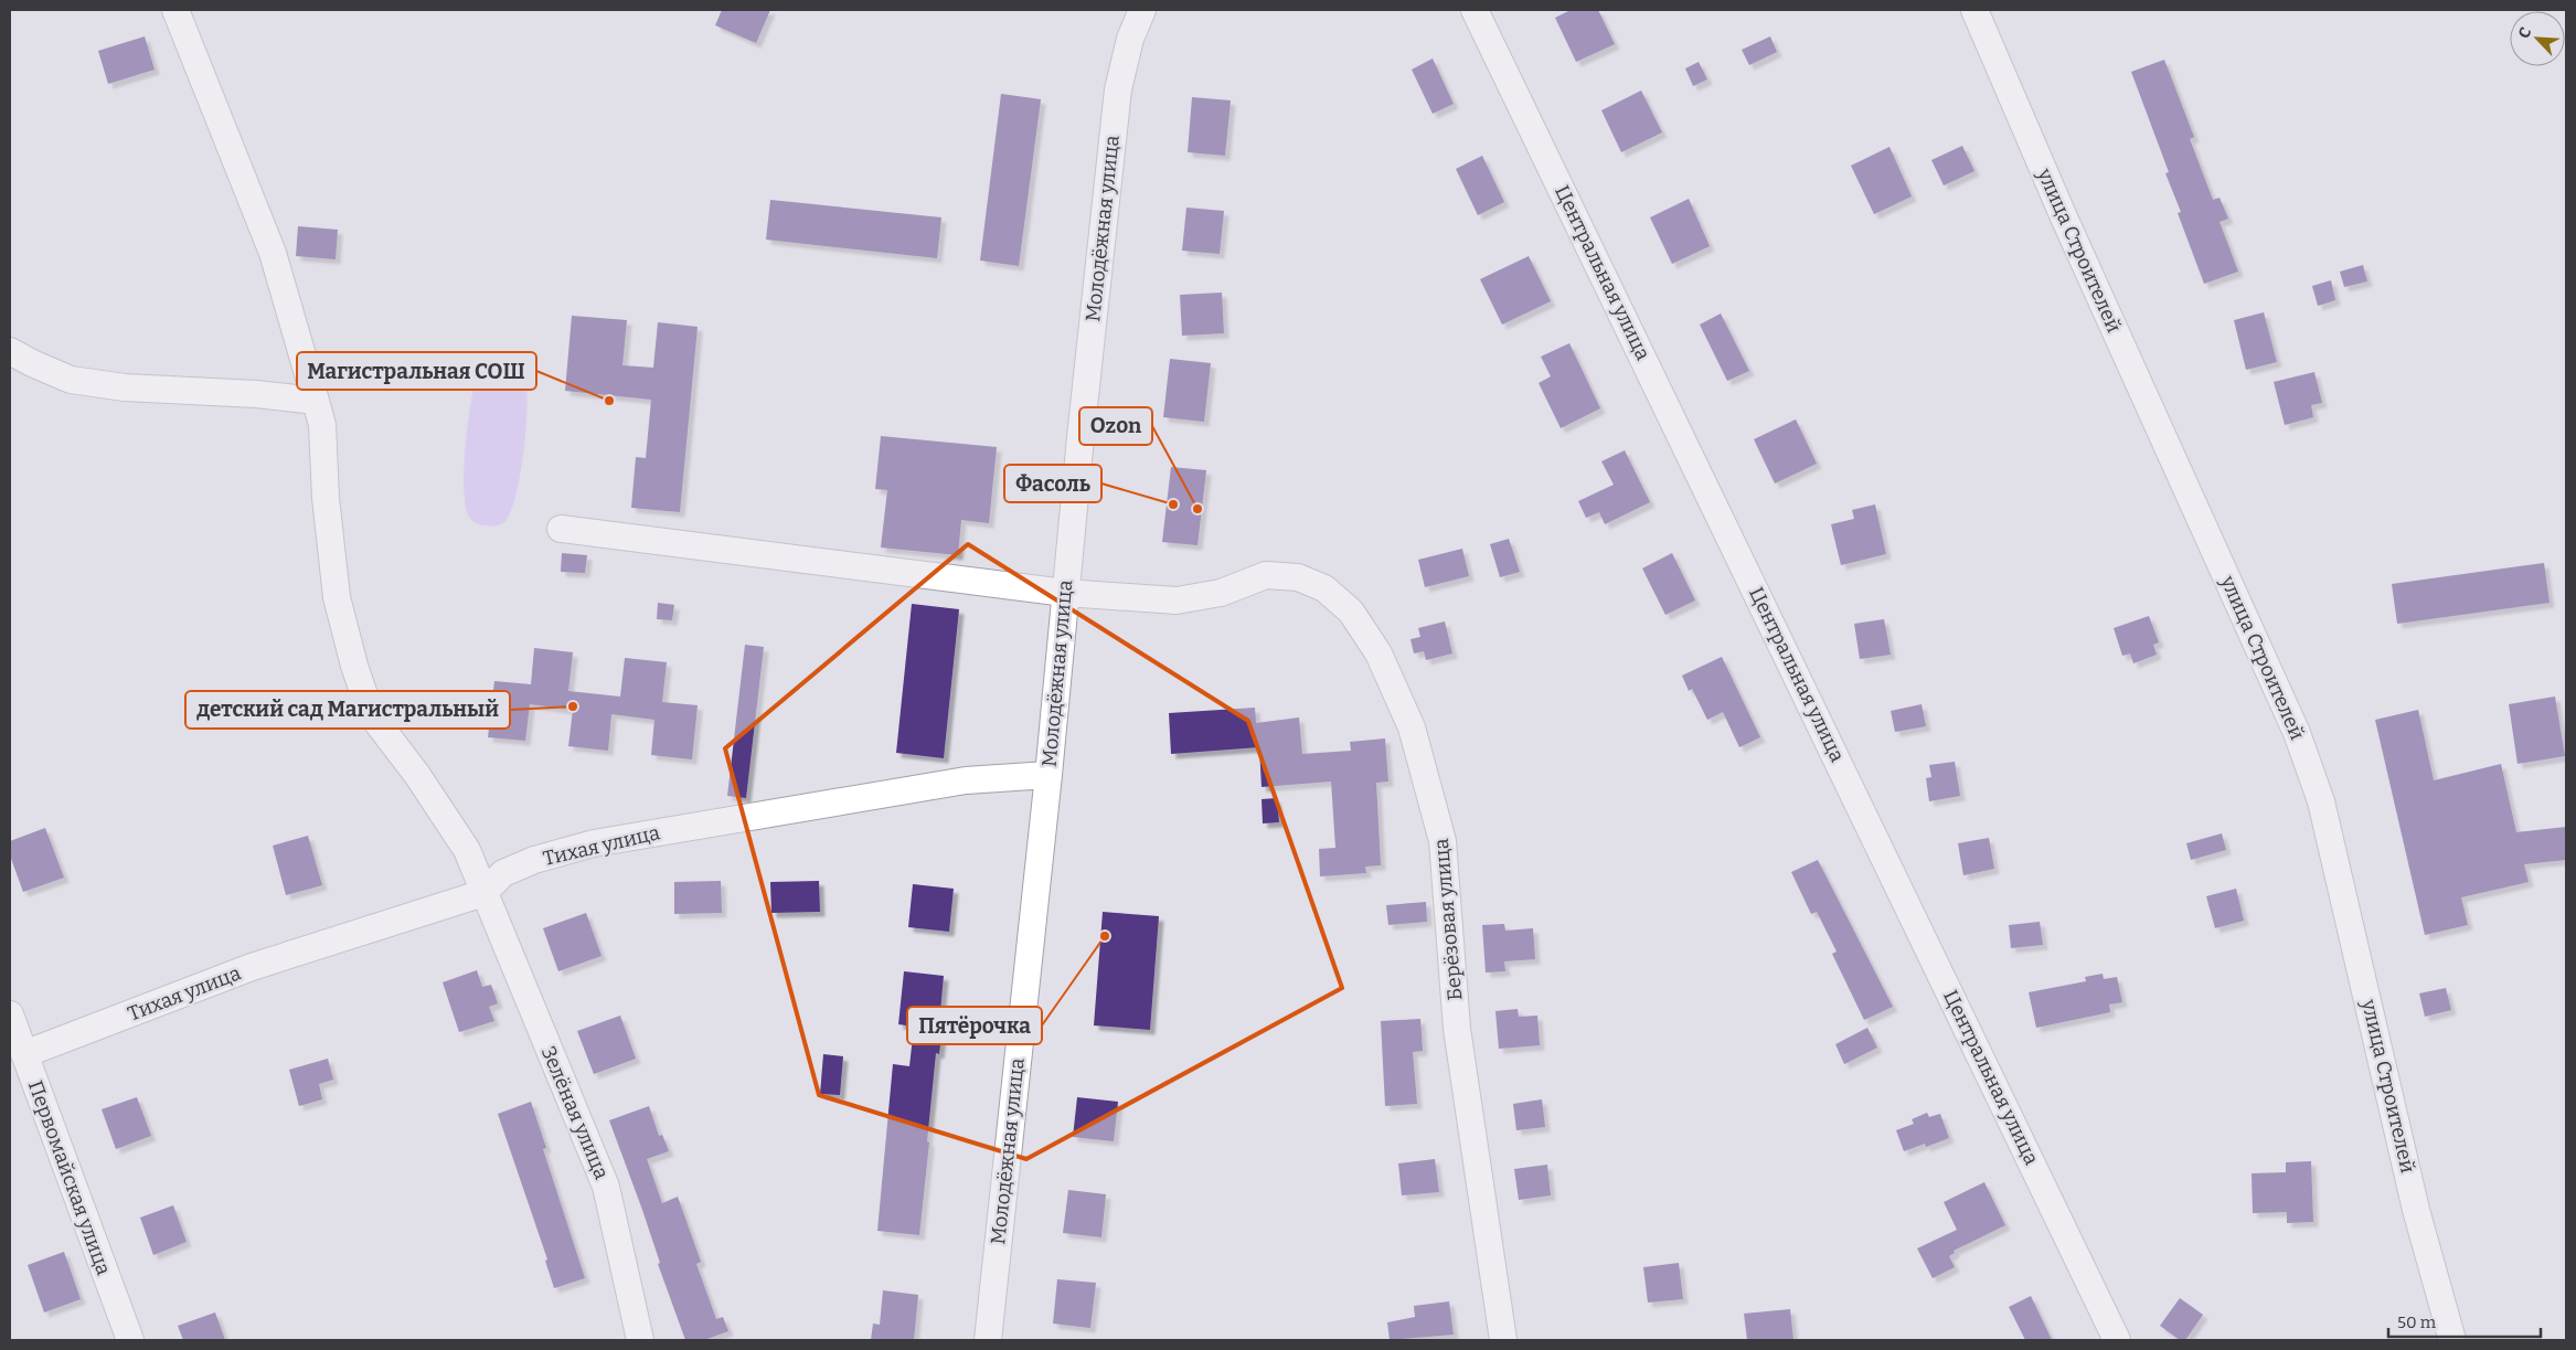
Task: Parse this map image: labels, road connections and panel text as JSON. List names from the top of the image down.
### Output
{
  "streets": {
    "street": [
      "Молодёжная улица",
      "улица Строителей",
      "Центральная улица",
      "Тихая улица",
      "Берёзовая улица",
      "Зелёная улица",
      "Первомайская улица"
    ]
  },
  "crossings": [
    ["Молодёжная улица", "Тихая улица"],
    ["Молодёжная улица", "Берёзовая улица"],
    ["Тихая улица", "Зелёная улица"],
    ["Тихая улица", "Первомайская улица"]
  ],
  "places": [
    "Магистральная СОШ",
    "Фасоль",
    "Ozon",
    "детский сад Магистральный",
    "Пятёрочка"
  ],
  "scale_bar": "50 m",
  "north": "top left"
}
